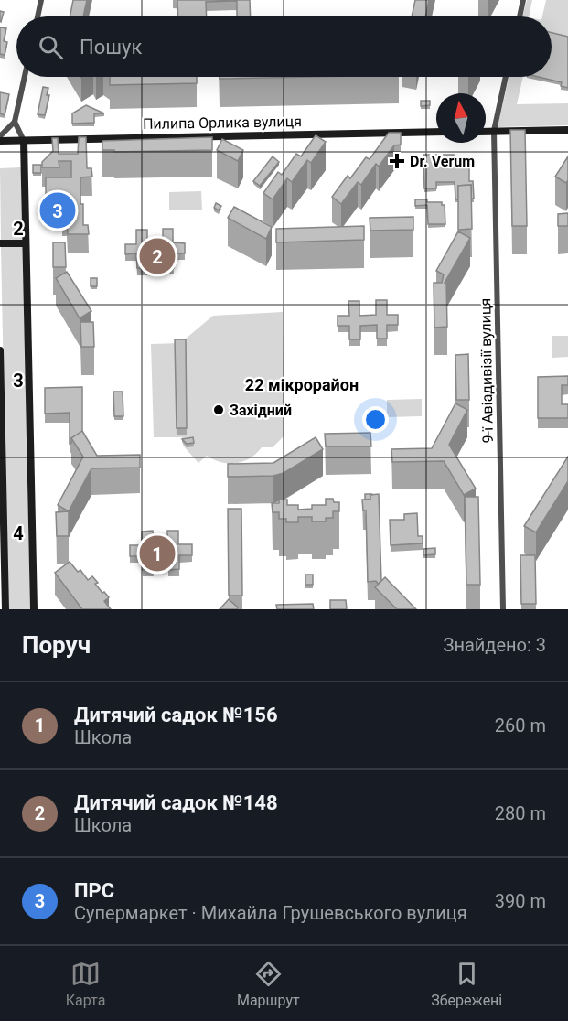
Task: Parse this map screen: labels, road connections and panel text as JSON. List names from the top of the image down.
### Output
{
  "streets": {
    "street": ["Пилипа Орлика вулиця", "9-ї Авіадивізії вулиця"]
  },
  "districts": ["22 мікрорайон"],
  "places": {
    "health": ["Dr. Verum"],
    "other": ["Західний"]
  },
  "north": "top",
  "page": {
    "search": "Пошук",
    "pins": ["3", "2", "1"],
    "heading": ["Поруч", "Знайдено: 3"],
    "list": [
      {
        "mark": "1",
        "name": "Дитячий садок №156",
        "note": "Школа",
        "value": "260 m"
      },
      {
        "mark": "2",
        "name": "Дитячий садок №148",
        "note": "Школа",
        "value": "280 m"
      },
      {
        "mark": "3",
        "name": "ПРС",
        "note": "Супермаркет · Михайла Грушевського вулиця",
        "value": "390 m"
      }
    ],
    "nav": ["Карта", "Маршрут", "Збережені"]
  },
  "grid": {
    "rows": ["2", "3", "4"]
  }
}
